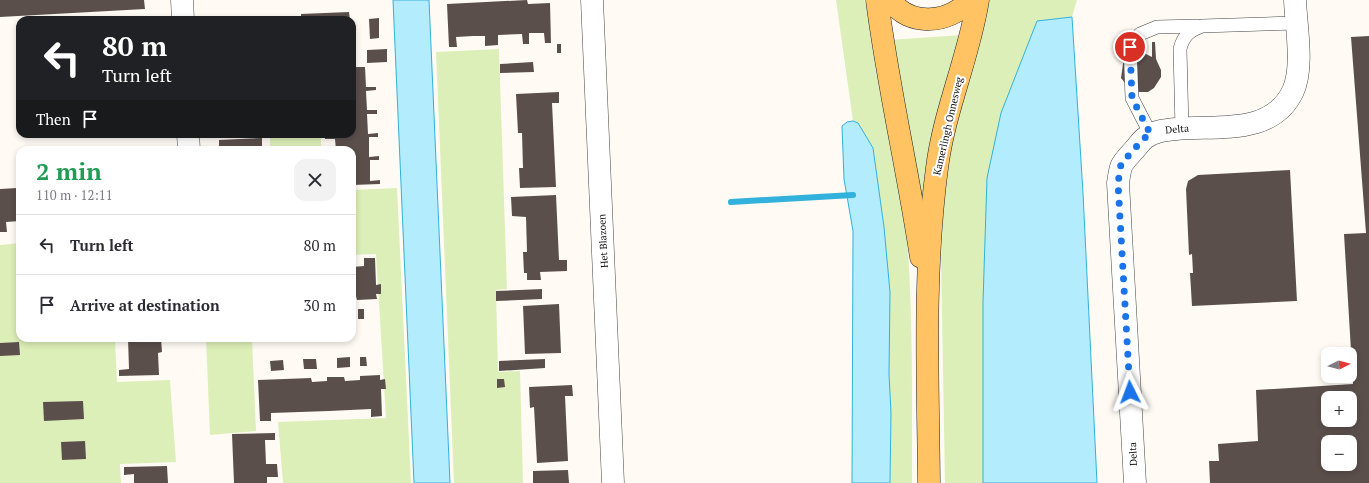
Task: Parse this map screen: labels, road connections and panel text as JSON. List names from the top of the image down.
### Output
{
  "streets": {
    "main road": ["Kamerlingh Onnesweg"],
    "street": ["Delta", "Het Blazoen"]
  },
  "north": "right",
  "page": {
    "turn": ["80 m", "Turn left"],
    "then": "Then",
    "heading": ["2 min", "110 m · 12:11"],
    "list": [
      {
        "name": "Turn left",
        "value": "80 m"
      },
      {
        "name": "Arrive at destination",
        "value": "30 m"
      }
    ],
    "map_buttons": ["+", "−"]
  }
}
